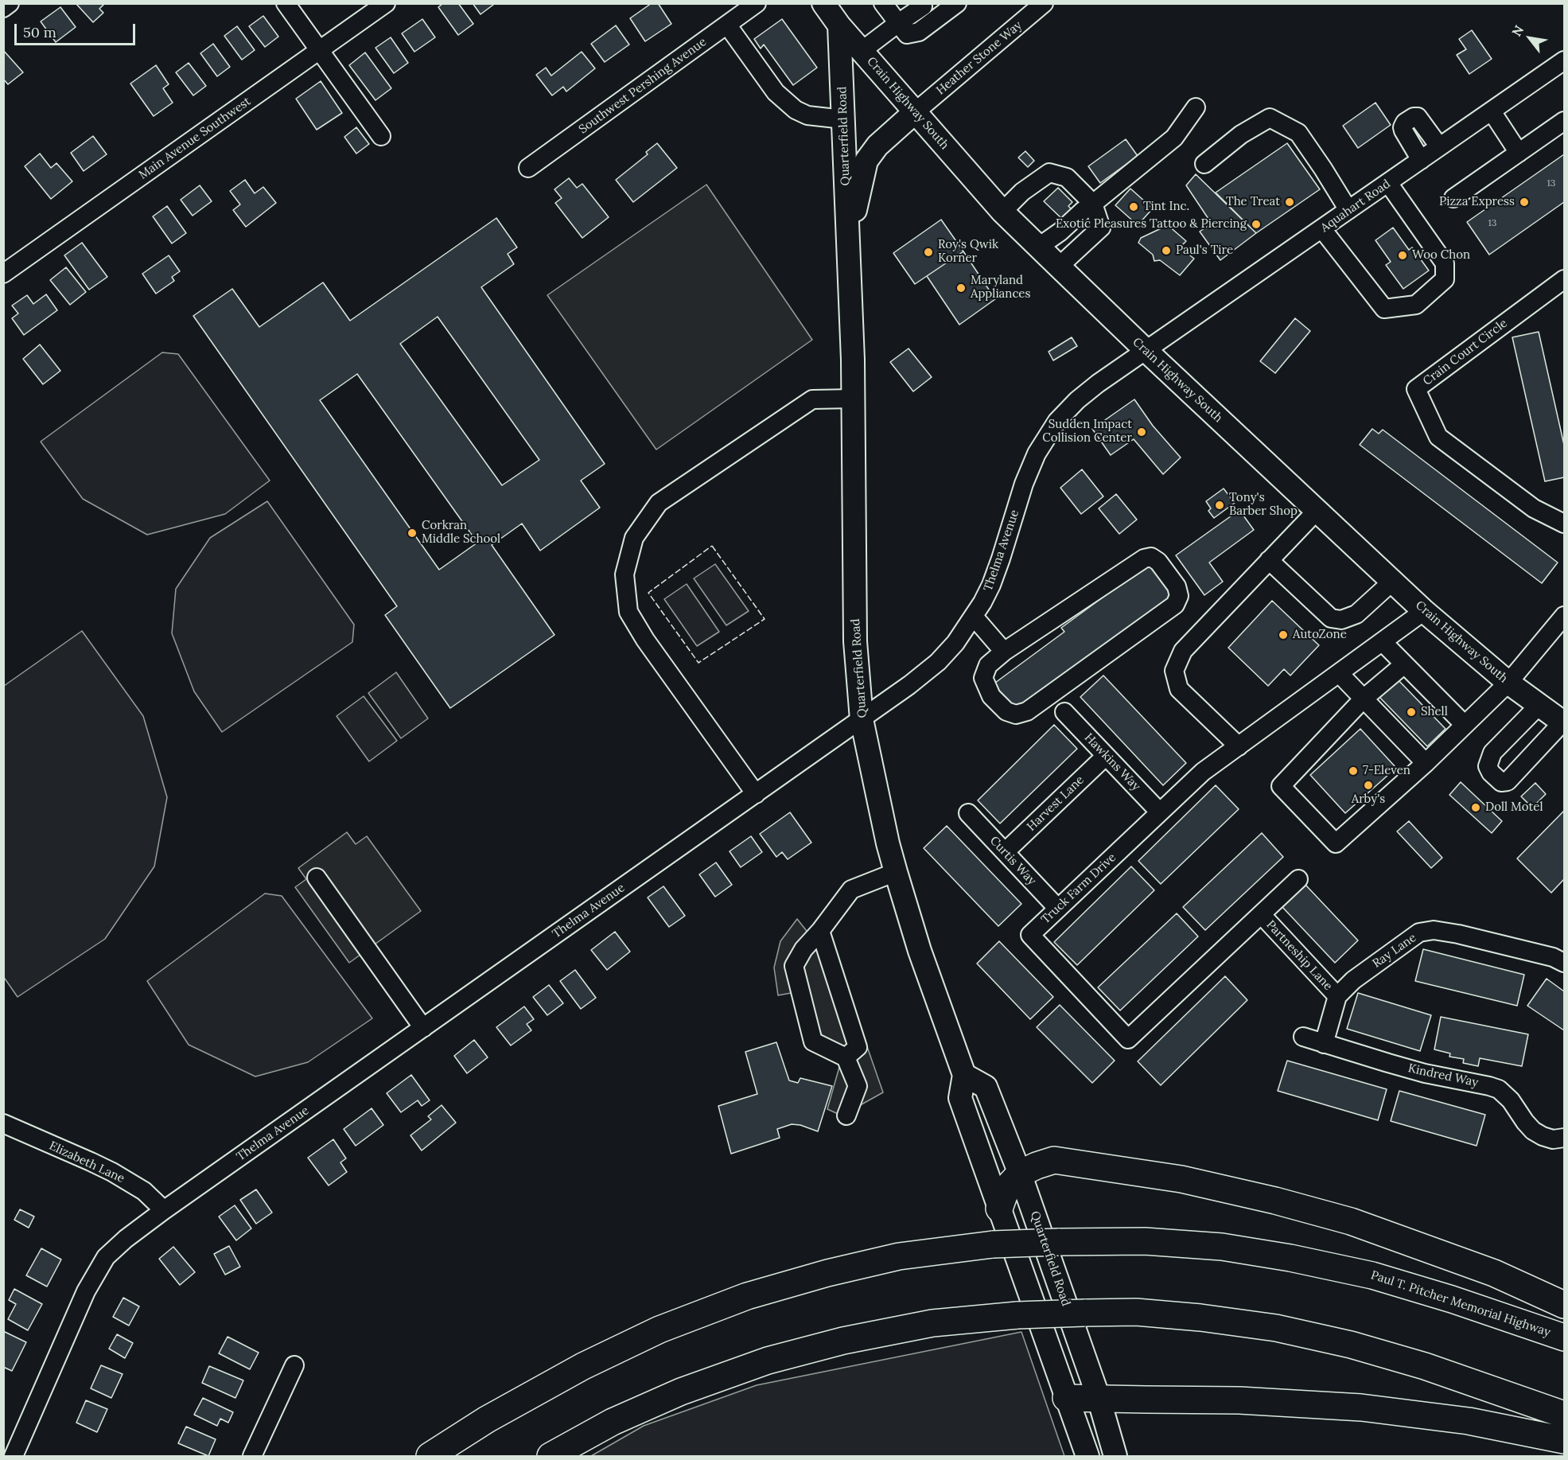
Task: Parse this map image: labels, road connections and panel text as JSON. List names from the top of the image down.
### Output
{
  "streets": {
    "highway": ["Paul T. Pitcher Memorial Highway"],
    "main road": ["Crain Highway South", "Quarterfield Road"],
    "street": [
      "Heather Stone Way",
      "Southwest Pershing Avenue",
      "Main Avenue Southwest",
      "Aquahart Road",
      "Crain Court Circle",
      "Thelma Avenue",
      "Hawkins Way",
      "Harvest Lane",
      "Curtis Way",
      "Truck Farm Drive",
      "Ray Lane",
      "Partneship Lane",
      "Kindred Way",
      "Elizabeth Lane"
    ]
  },
  "crossings": [
    ["Heather Stone Way", "Crain Highway South"],
    ["Heather Stone Way", "Quarterfield Road"],
    ["Crain Highway South", "Quarterfield Road"],
    ["Crain Highway South", "Aquahart Road"],
    ["Crain Highway South", "Thelma Avenue"],
    ["Crain Highway South", "Truck Farm Drive"],
    ["Quarterfield Road", "Thelma Avenue"],
    ["Aquahart Road", "Thelma Avenue"],
    ["Thelma Avenue", "Elizabeth Lane"],
    ["Hawkins Way", "Harvest Lane"],
    ["Hawkins Way", "Truck Farm Drive"],
    ["Harvest Lane", "Curtis Way"],
    ["Curtis Way", "Truck Farm Drive"],
    ["Truck Farm Drive", "Partneship Lane"],
    ["Ray Lane", "Partneship Lane"],
    ["Ray Lane", "Kindred Way"]
  ],
  "places": [
    "The Treat",
    "Pizza Express",
    "Tint Inc.",
    "Exotic Pleasures Tattoo & Piercing",
    "Paul's Tire",
    "Roy's Qwik Korner",
    "Woo Chon",
    "Maryland Appliances",
    "Sudden Impact Collision Center",
    "Tony's Barber Shop",
    "Corkran Middle School",
    "AutoZone",
    "Shell",
    "7-Eleven",
    "Arby's",
    "Doll Motel"
  ],
  "house_numbers": ["13", "13"],
  "scale_bar": "50 m",
  "north": "top left"
}
